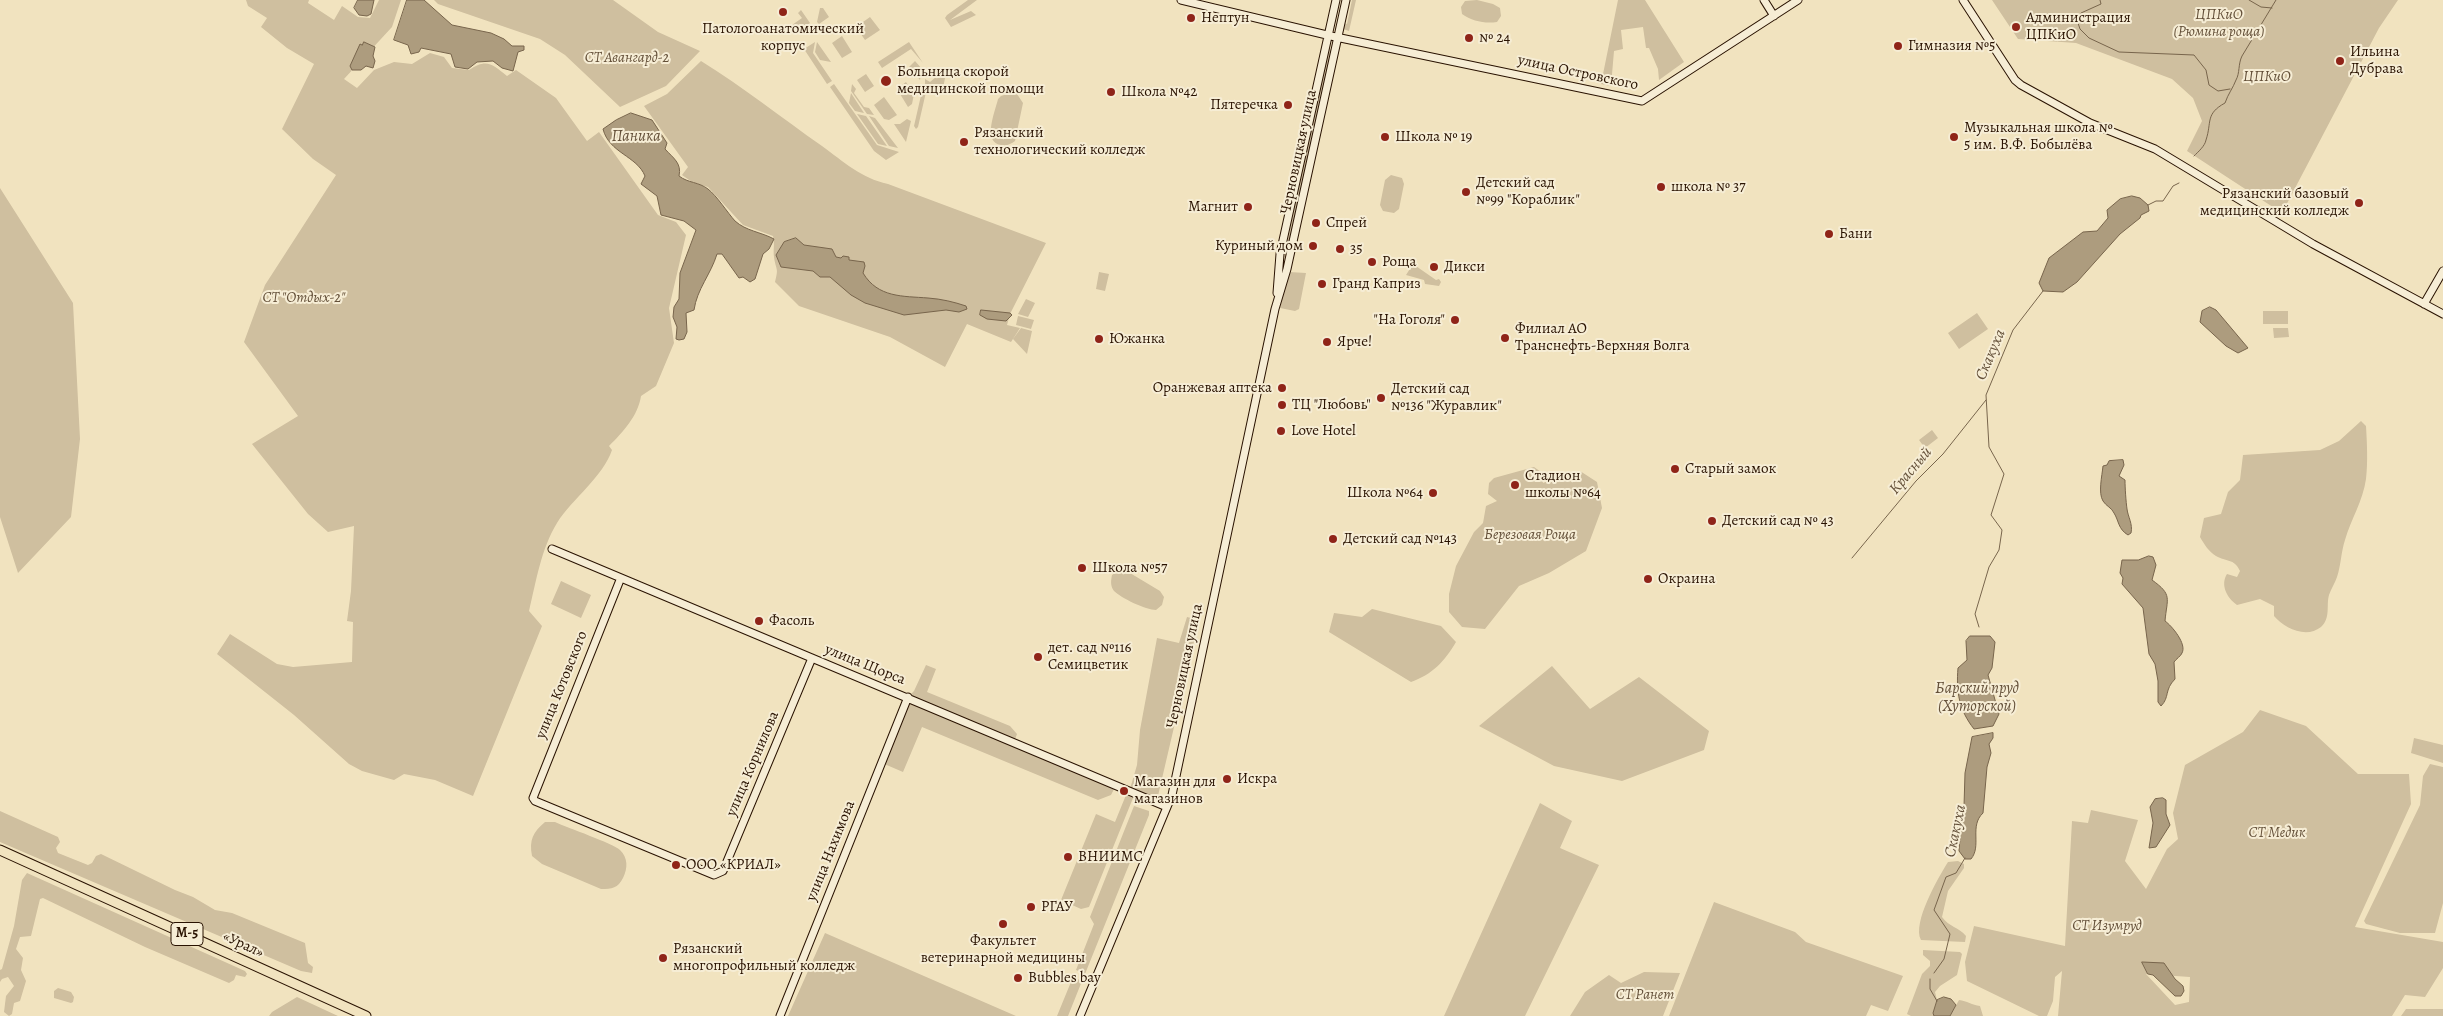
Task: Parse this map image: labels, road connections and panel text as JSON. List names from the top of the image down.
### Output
{
  "streets": {
    "highway": ["М-5", "«Урал»"],
    "street": [
      "улица Островского",
      "Черновицкая улица",
      "улица Щорса",
      "улица Котовского",
      "улица Корнилова",
      "улица Нахимова"
    ]
  },
  "crossings": [
    ["улица Островского", "Черновицкая улица"],
    ["Черновицкая улица", "улица Щорса"],
    ["улица Щорса", "улица Котовского"],
    ["улица Щорса", "улица Корнилова"],
    ["улица Щорса", "улица Нахимова"],
    ["улица Котовского", "улица Корнилова"]
  ],
  "water": [
    "Паника",
    "Скакуха",
    "Красный",
    "Барский пруд (Хуторской)"
  ],
  "parks": [
    "ЦПКиО (Рюмина роща)",
    "СТ Авангард-2",
    "ЦПКиО",
    "СТ \"Отдых-2\"",
    "Березовая Роща",
    "СТ Медик",
    "СТ Изумруд",
    "СТ Ранет"
  ],
  "places": [
    "Патологоанатомический корпус",
    "Нептун",
    "Администрация ЦПКиО",
    "№ 24",
    "Гимназия №5",
    "Ильина Дубрава",
    "Больница скорой медицинской помощи",
    "Школа №42",
    "Пятеречка",
    "Школа № 19",
    "Музыкальная школа № 5 им. В.Ф. Бобылёва",
    "Рязанский технологический колледж",
    "школа № 37",
    "Детский сад №99 \"Кораблик\"",
    "Рязанский базовый медицинский колледж",
    "Магнит",
    "Спрей",
    "Бани",
    "Куриный дом",
    "35",
    "Роща",
    "Дикси",
    "Гранд Каприз",
    "\"На Гоголя\"",
    "Филиал АО Транснефть-Верхняя Волга",
    "Южанка",
    "Ярче!",
    "Оранжевая аптека",
    "Детский сад №136 \"Журавлик\"",
    "ТЦ \"Любовь\"",
    "Love Hotel",
    "Старый замок",
    "Стадион школы №64",
    "Школа №64",
    "Детский сад № 43",
    "Детский сад №143",
    "Школа №57",
    "Окраина",
    "Фасоль",
    "дет. сад №116 Семицветик",
    "Искра",
    "Магазин для магазинов",
    "ВНИИМС",
    "ООО «КРИАЛ»",
    "РГАУ",
    "Факультет ветеринарной медицины",
    "Рязанский многопрофильный колледж",
    "Bubbles bay"
  ]
}
